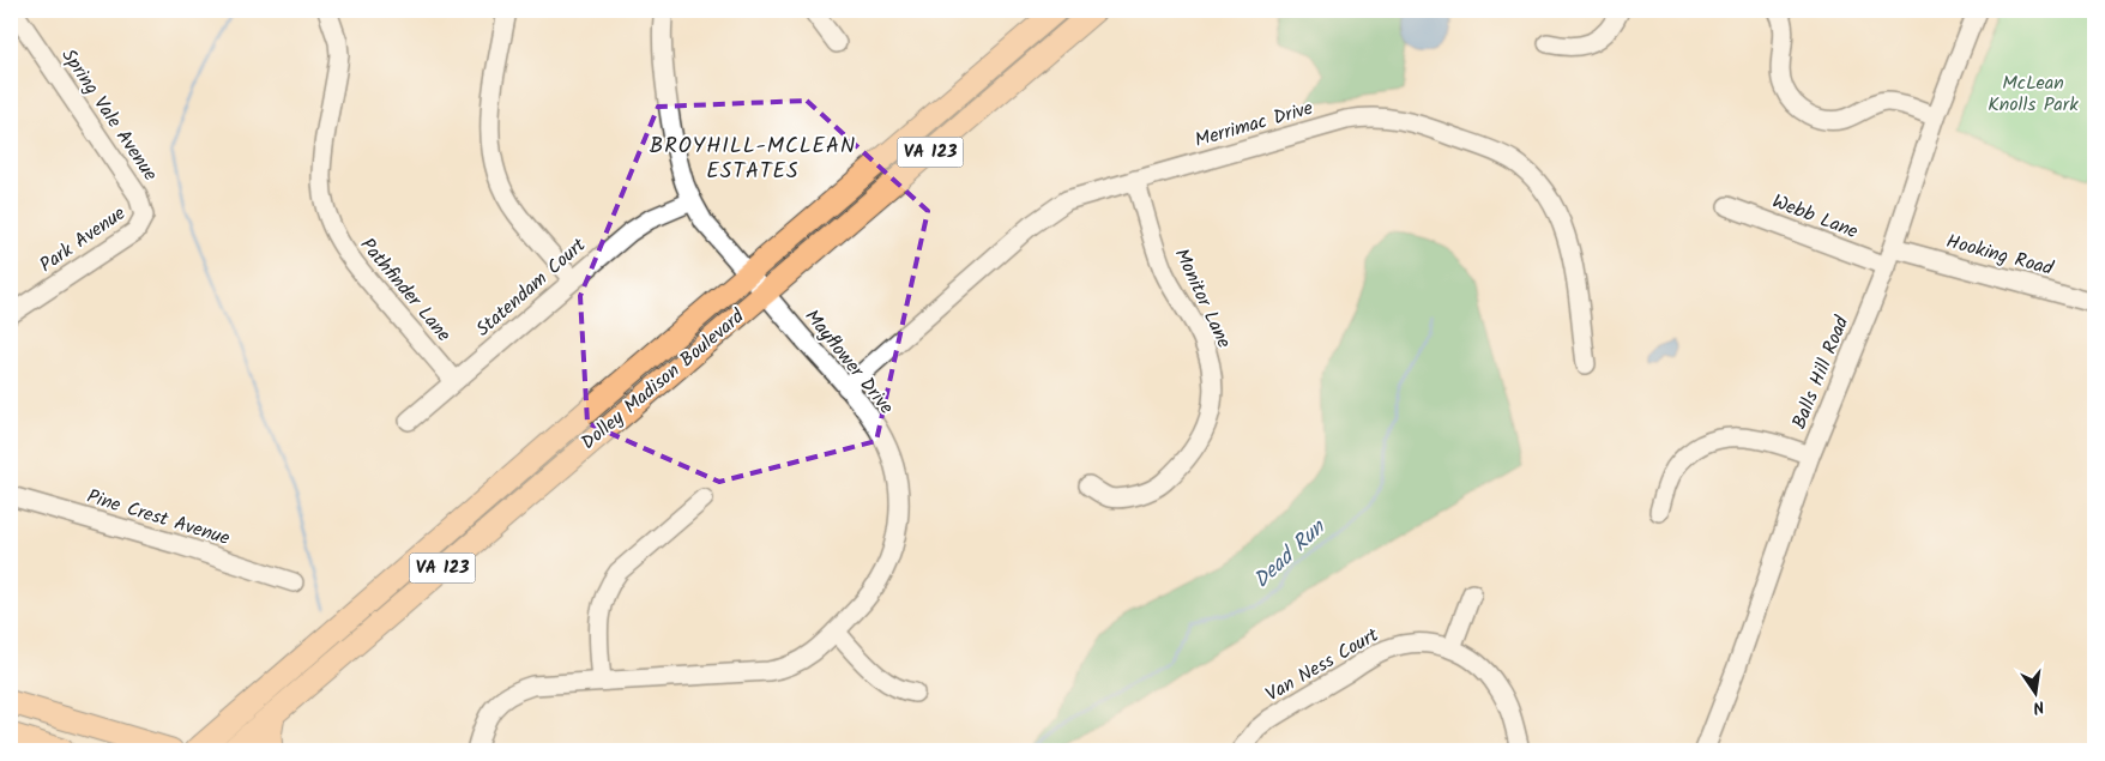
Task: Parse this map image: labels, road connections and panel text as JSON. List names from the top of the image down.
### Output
{
  "streets": {
    "main road": ["VA 123", "Dolley Madison Boulevard"],
    "street": [
      "Spring Vale Avenue",
      "Merrimac Drive",
      "Webb Lane",
      "Park Avenue",
      "Hooking Road",
      "Statendam Court",
      "Pathfinder Lane",
      "Monitor Lane",
      "Mayflower Drive",
      "Balls Hill Road",
      "Pine Crest Avenue",
      "Van Ness Court"
    ]
  },
  "crossings": [
    ["Spring Vale Avenue", "Park Avenue"],
    ["Merrimac Drive", "Monitor Lane"],
    ["Merrimac Drive", "Mayflower Drive"],
    ["Webb Lane", "Balls Hill Road"],
    ["Hooking Road", "Balls Hill Road"],
    ["Statendam Court", "Pathfinder Lane"],
    ["Statendam Court", "Mayflower Drive"],
    ["Mayflower Drive", "Dolley Madison Boulevard"]
  ],
  "districts": ["BROYHILL-MCLEAN ESTATES"],
  "water": ["Dead Run"],
  "parks": ["McLean Knolls Park"],
  "north": "bottom"
}
